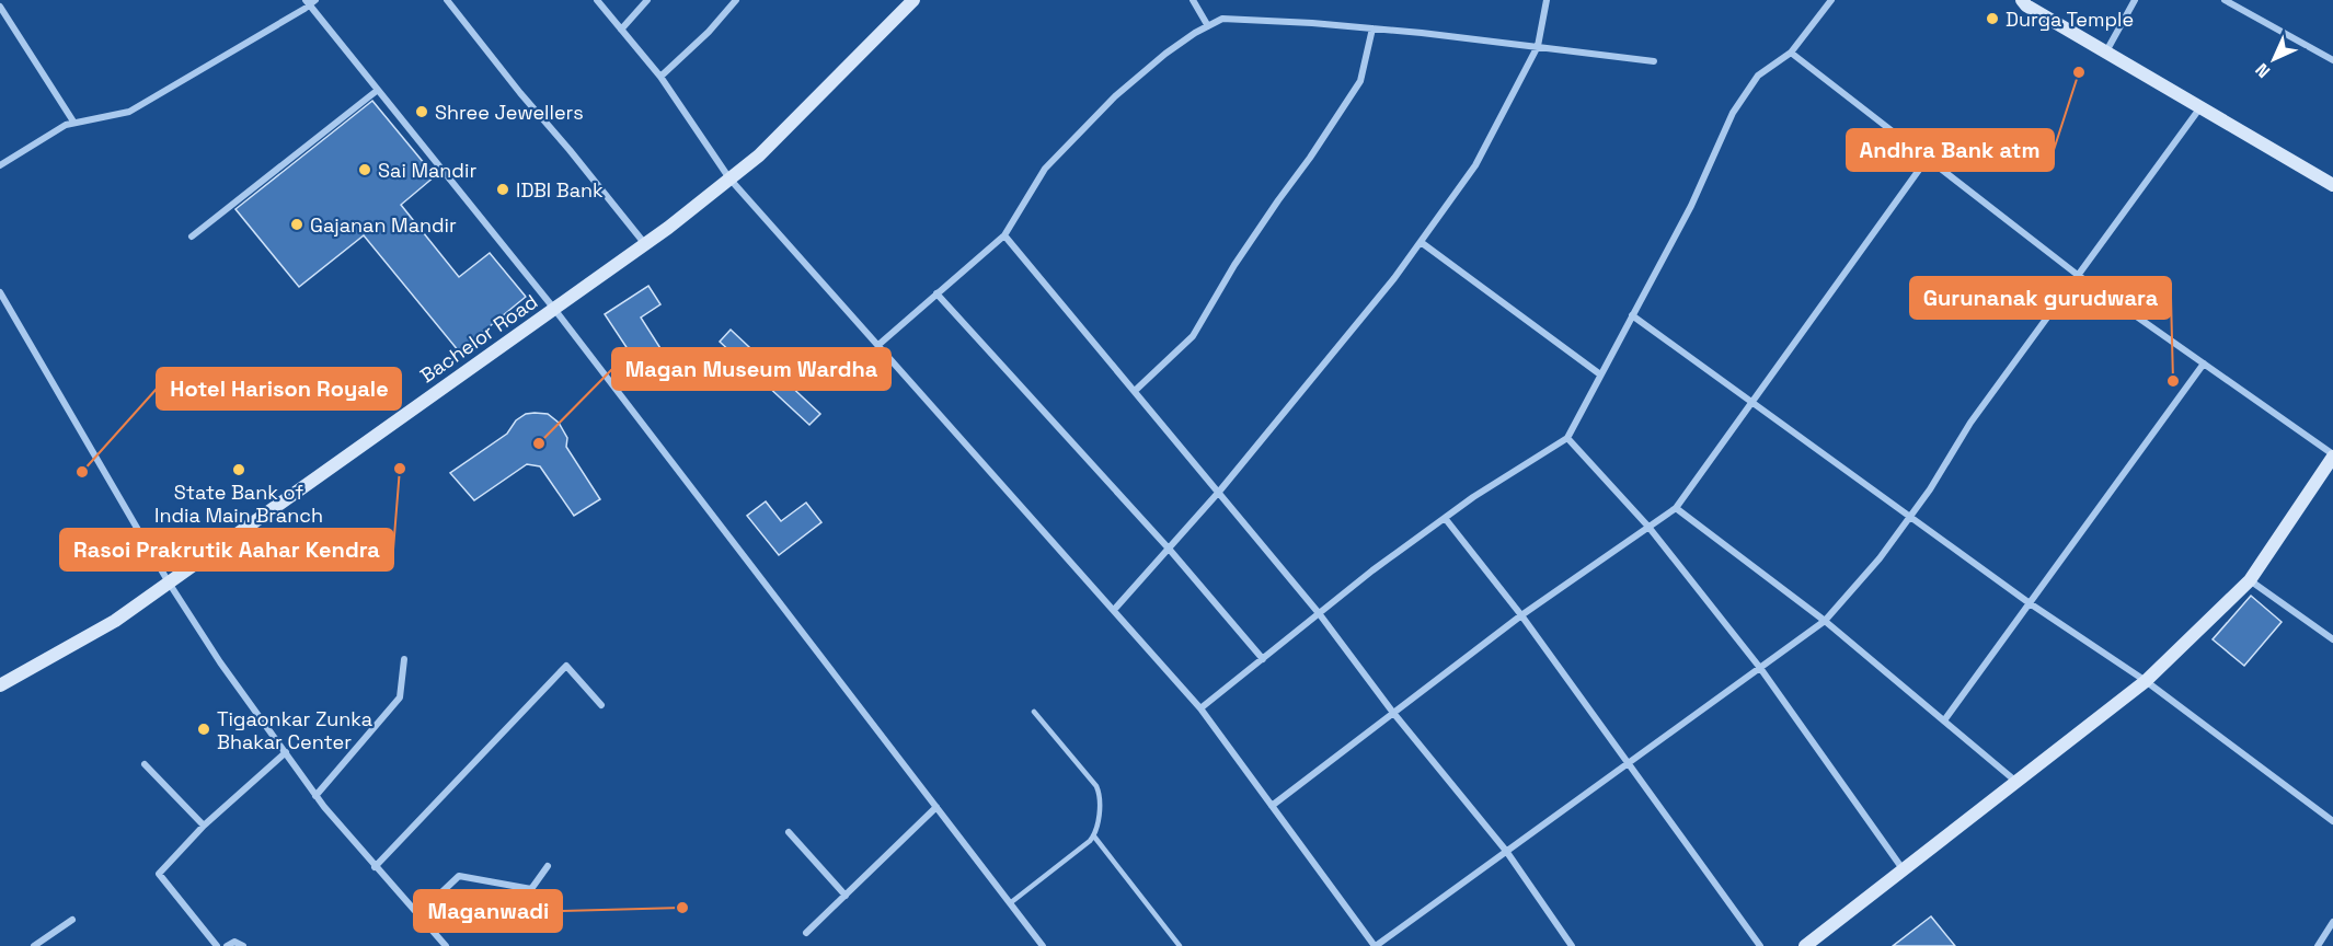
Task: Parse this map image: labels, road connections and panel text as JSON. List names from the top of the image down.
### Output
{
  "streets": {
    "main road": ["Bachelor Road"]
  },
  "places": [
    "Durga Temple",
    "Andhra Bank atm",
    "Shree Jewellers",
    "Sai Mandir",
    "IDBI Bank",
    "Gajanan Mandir",
    "Gurunanak gurudwara",
    "Magan Museum Wardha",
    "Rasoi Prakrutik Aahar Kendra",
    "State Bank of India Main Branch",
    "Hotel Harison Royale",
    "Tigaonkar Zunka Bhakar Center",
    "Maganwadi"
  ],
  "north": "bottom left"
}
